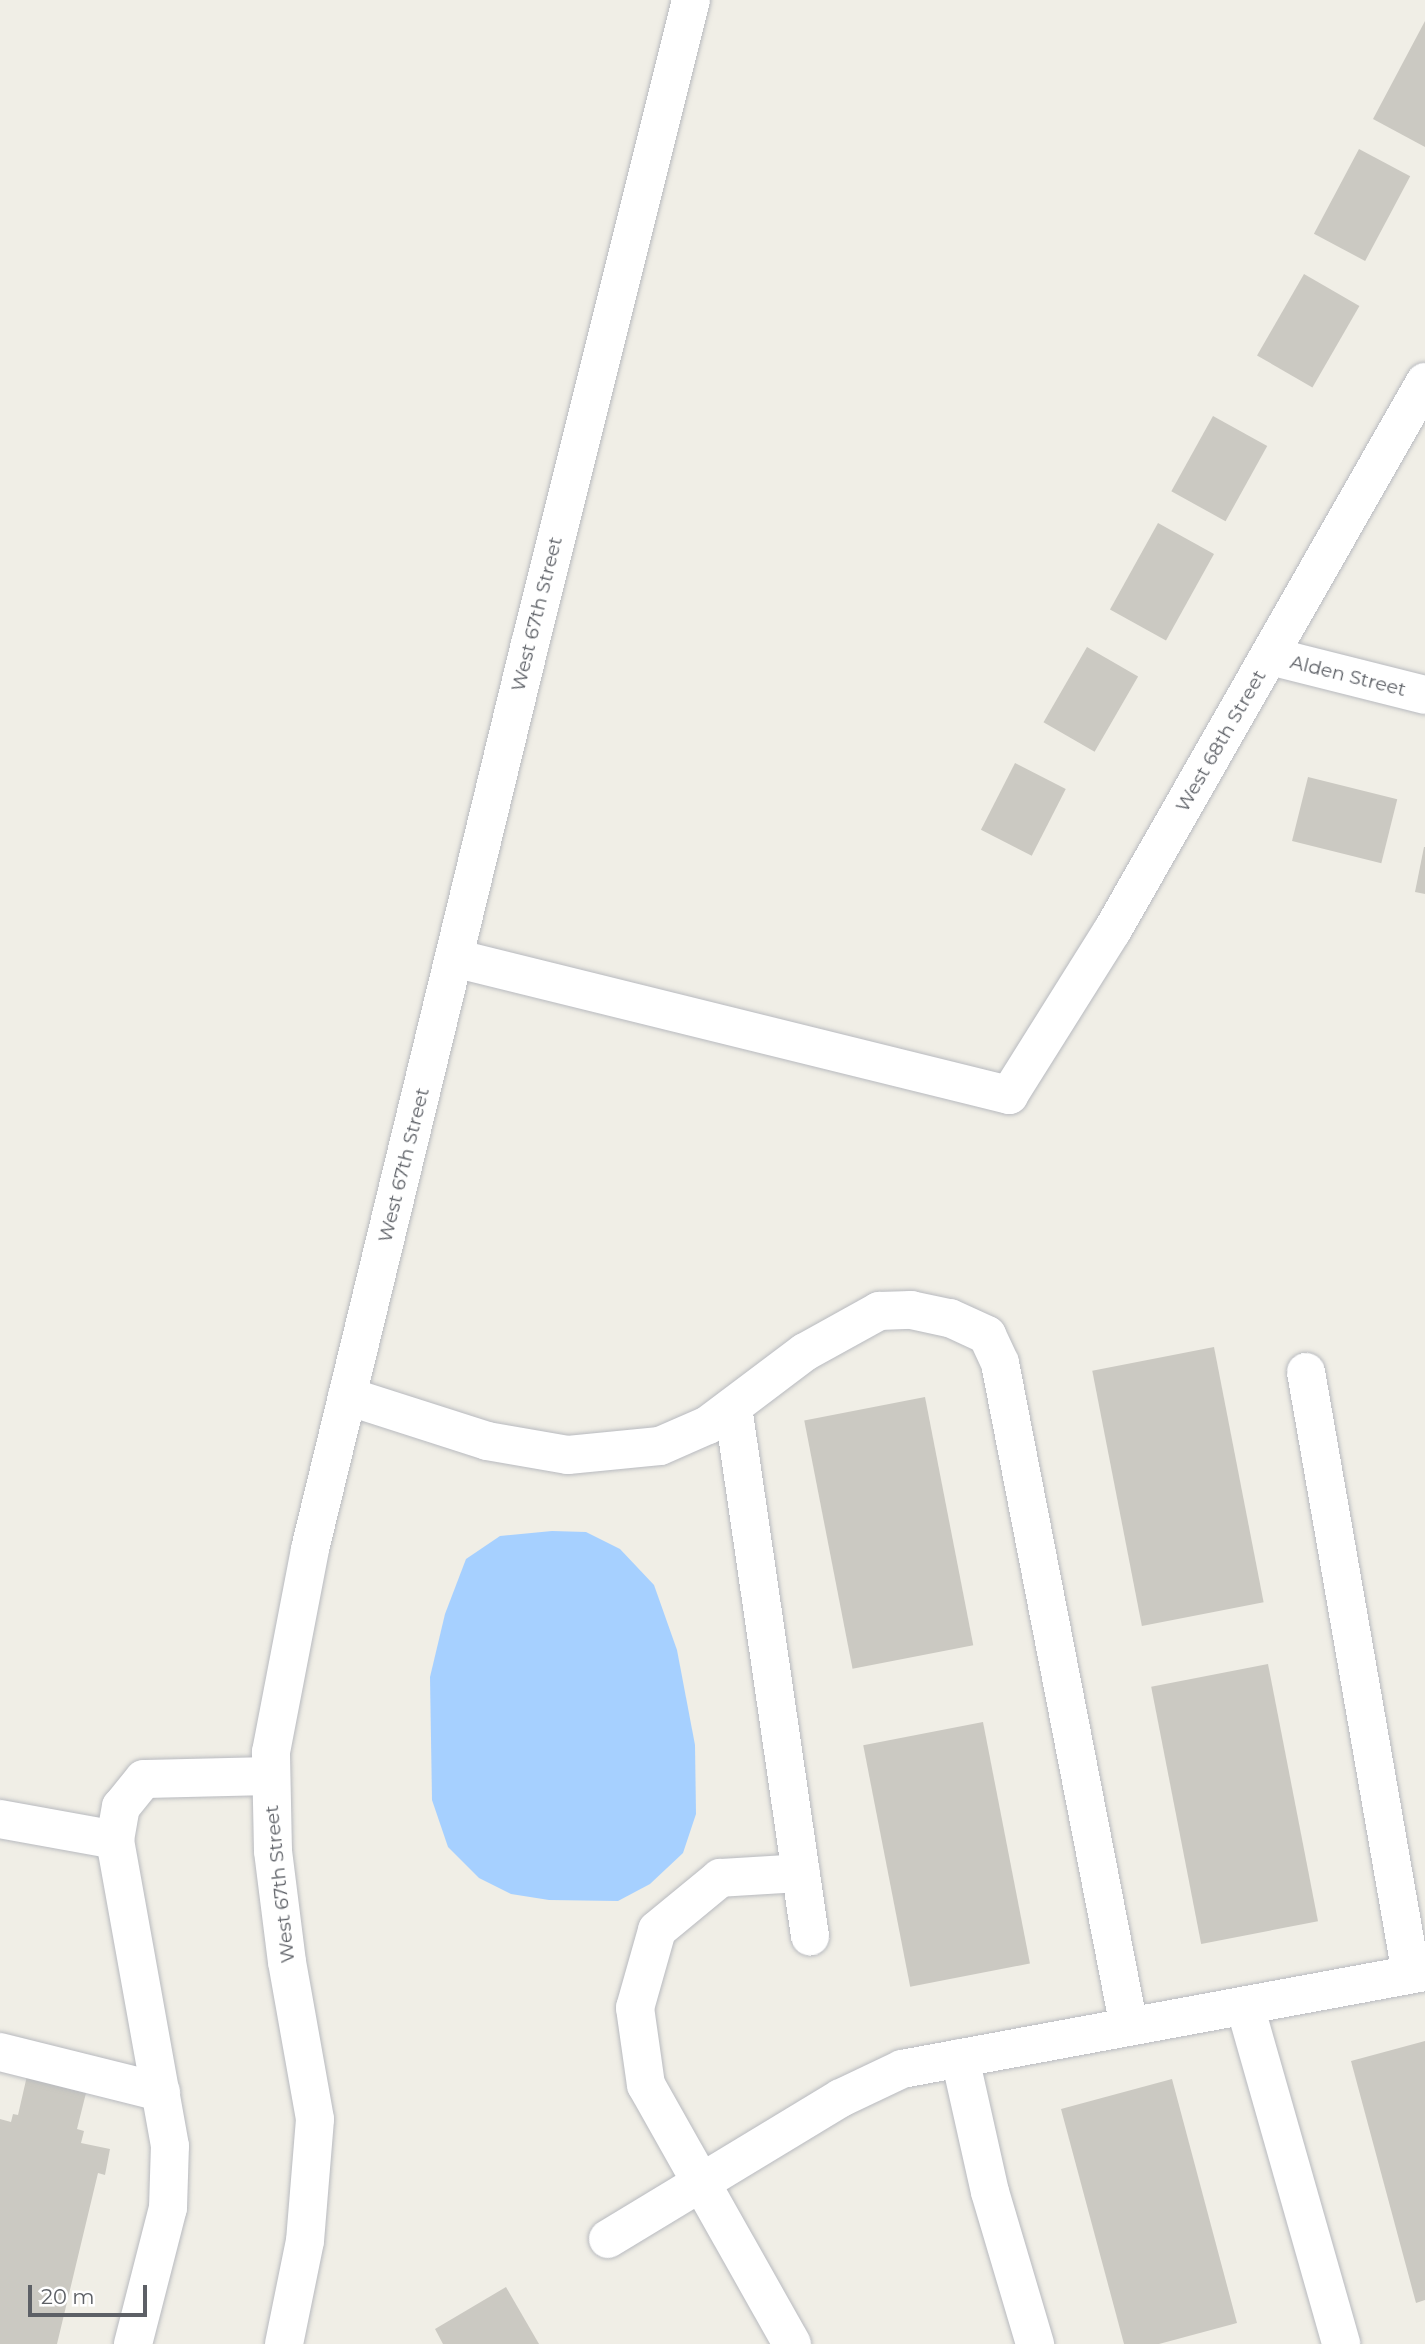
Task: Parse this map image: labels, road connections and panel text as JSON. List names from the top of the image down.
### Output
{
  "streets": {
    "street": ["West 67th Street", "Alden Street", "West 68th Street"]
  },
  "crossings": [
    ["West 67th Street", "West 68th Street"],
    ["Alden Street", "West 68th Street"]
  ],
  "scale_bar": "20 m"
}
